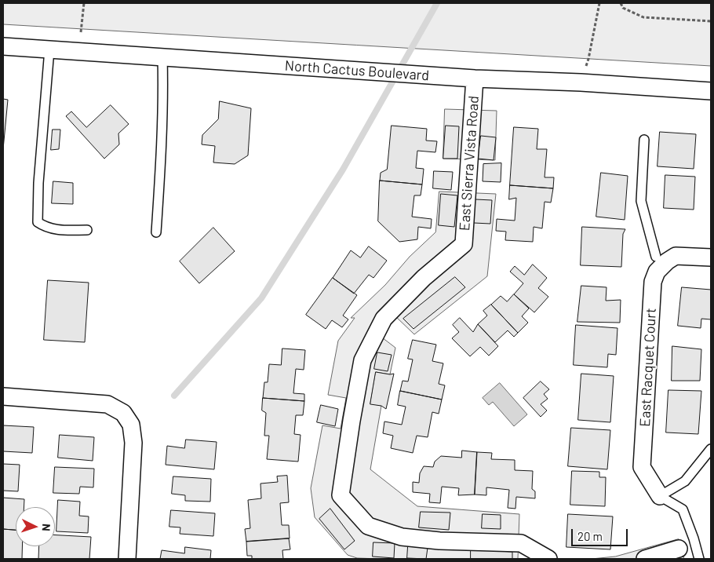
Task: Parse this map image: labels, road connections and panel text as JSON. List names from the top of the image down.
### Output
{
  "streets": {
    "street": ["North Cactus Boulevard", "East Sierra Vista Road", "East Racquet Court"]
  },
  "crossings": [
    ["North Cactus Boulevard", "East Sierra Vista Road"]
  ],
  "scale_bar": "20 m",
  "north": "right"
}
